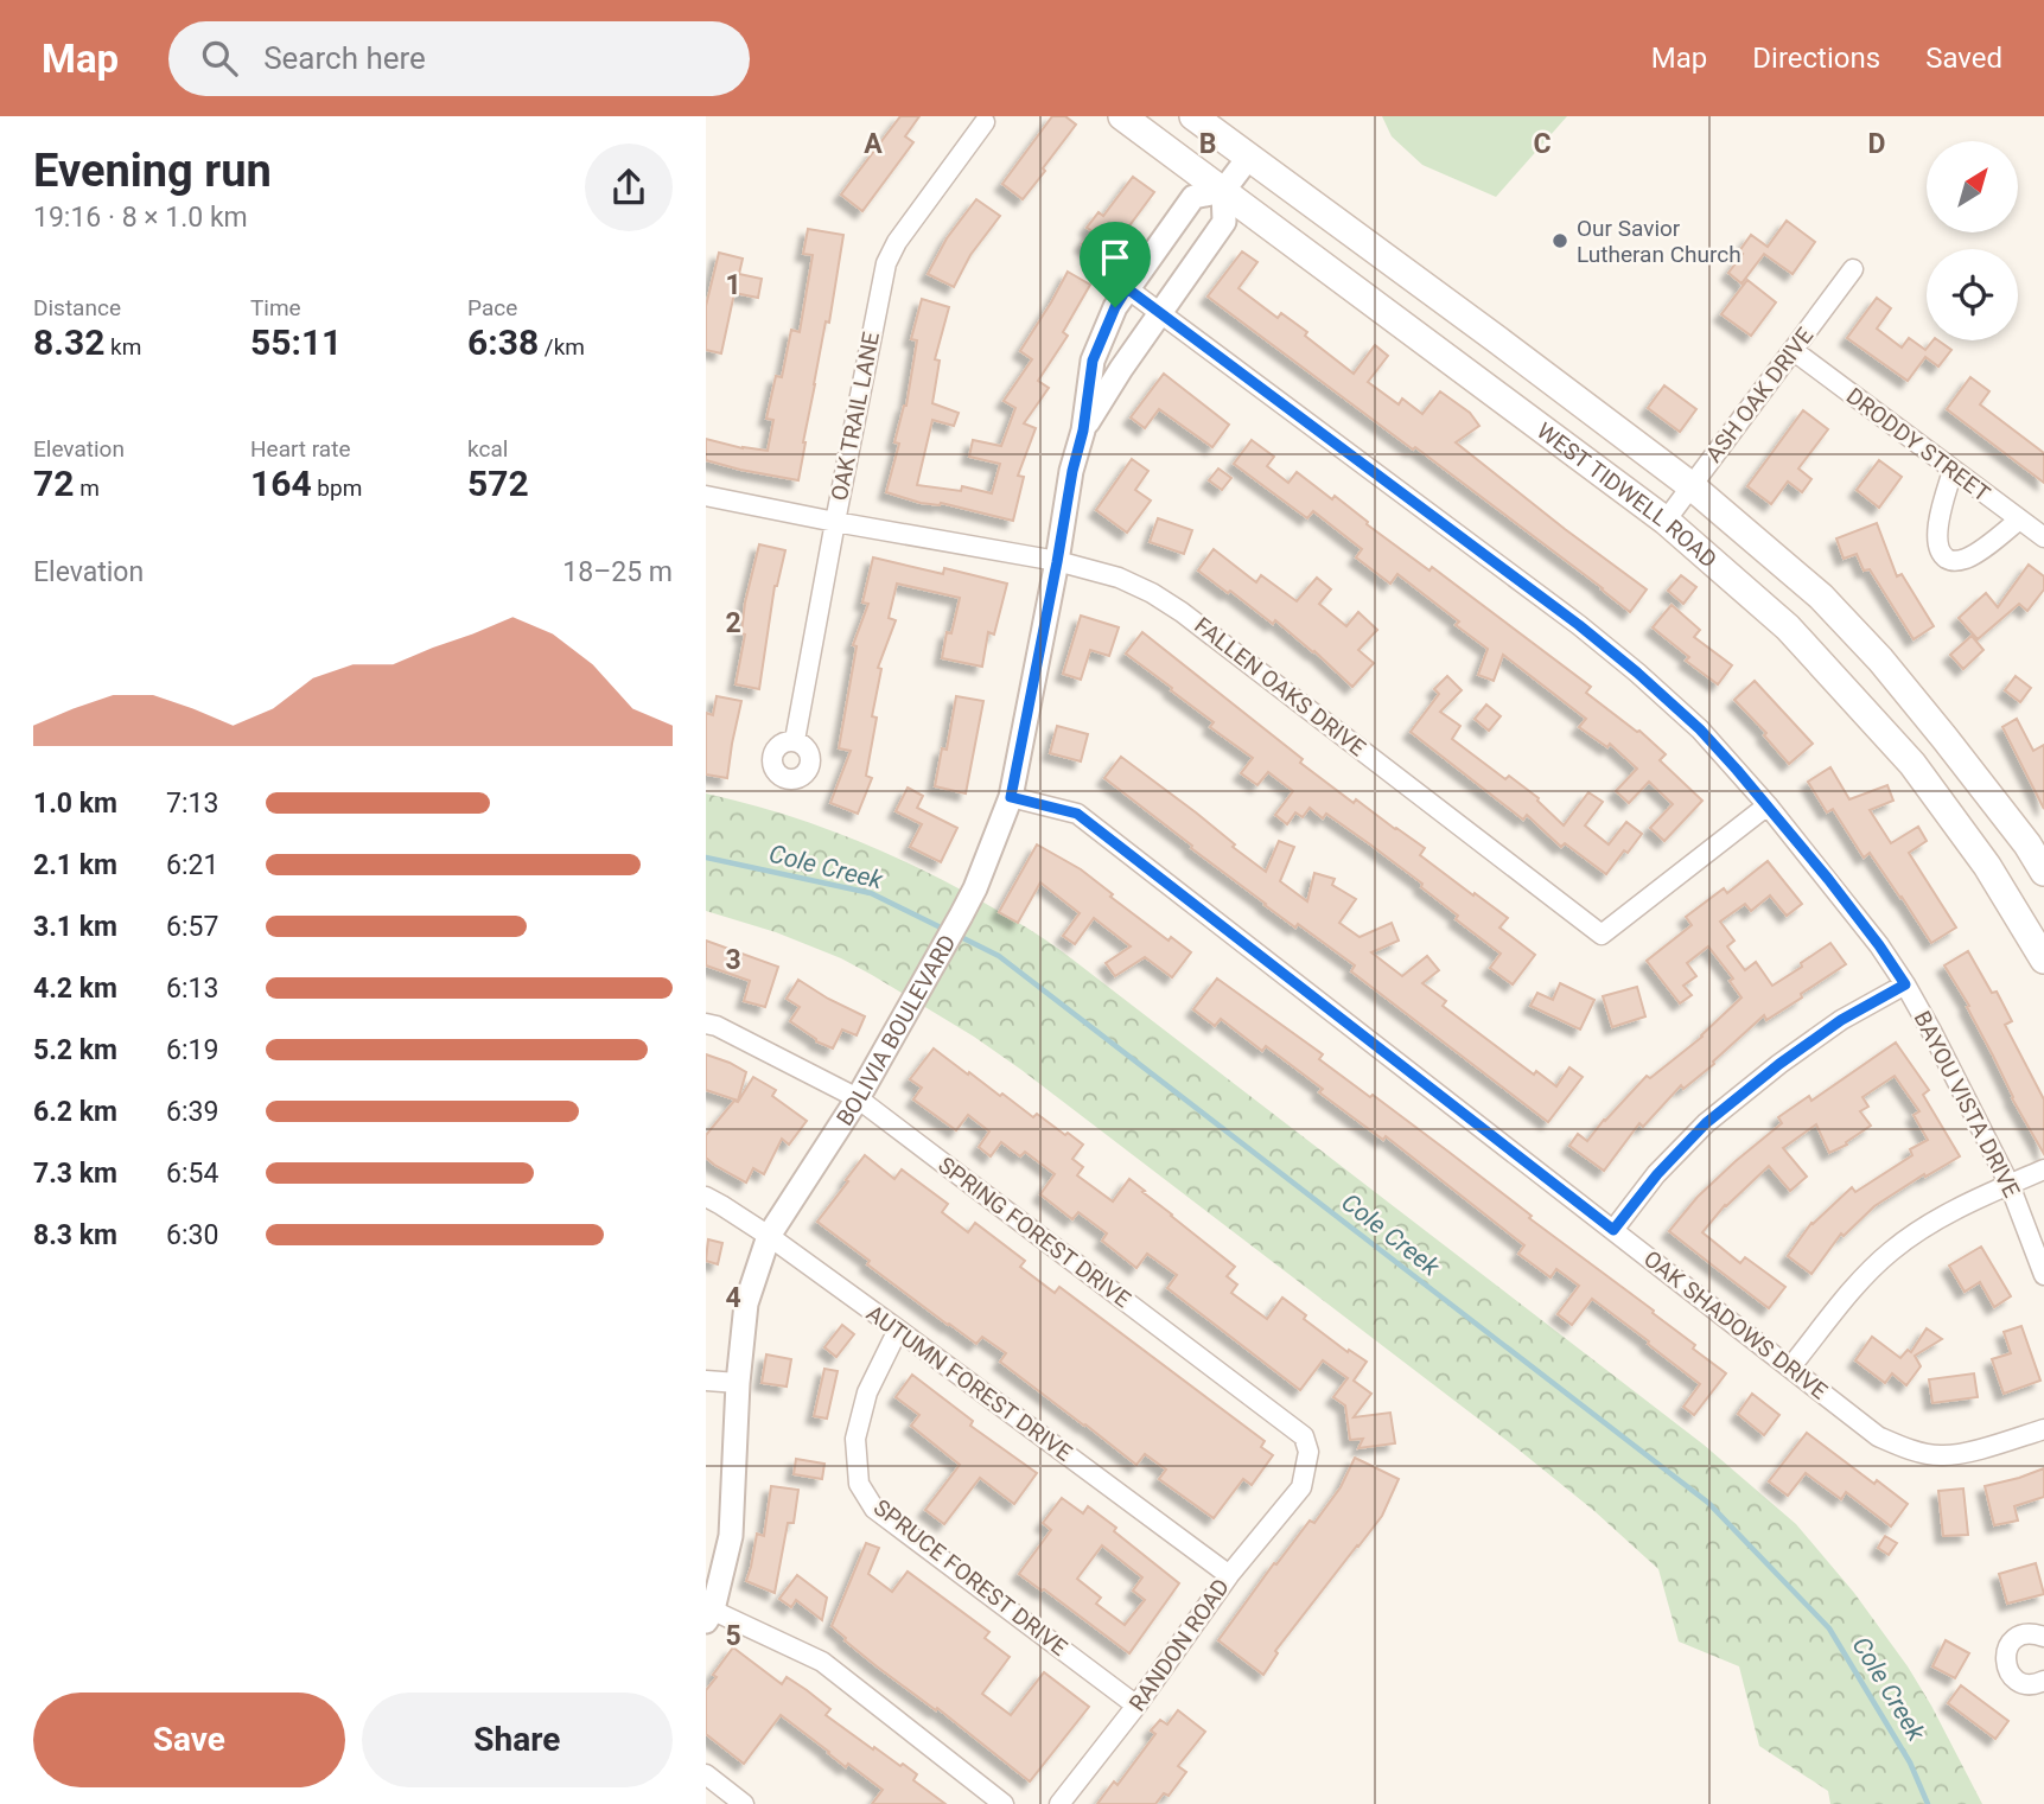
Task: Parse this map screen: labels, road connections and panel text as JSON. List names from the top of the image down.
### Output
{
  "streets": {
    "main road": ["WEST TIDWELL ROAD"],
    "street": [
      "ASH OAK DRIVE",
      "OAK TRAIL LANE",
      "DRODDY STREET",
      "FALLEN OAKS DRIVE",
      "BOLIVIA BOULEVARD",
      "BAYOU VISTA DRIVE",
      "SPRING FOREST DRIVE",
      "OAK SHADOWS DRIVE",
      "AUTUMN FOREST DRIVE",
      "SPRUCE FOREST DRIVE",
      "RANDON ROAD"
    ]
  },
  "crossings": [
    ["ASH OAK DRIVE", "DRODDY STREET"],
    ["ASH OAK DRIVE", "WEST TIDWELL ROAD"],
    ["OAK TRAIL LANE", "FALLEN OAKS DRIVE"],
    ["WEST TIDWELL ROAD", "BOLIVIA BOULEVARD"],
    ["FALLEN OAKS DRIVE", "BOLIVIA BOULEVARD"],
    ["FALLEN OAKS DRIVE", "BAYOU VISTA DRIVE"],
    ["BOLIVIA BOULEVARD", "BAYOU VISTA DRIVE"],
    ["BOLIVIA BOULEVARD", "SPRING FOREST DRIVE"],
    ["BOLIVIA BOULEVARD", "OAK SHADOWS DRIVE"],
    ["BOLIVIA BOULEVARD", "AUTUMN FOREST DRIVE"],
    ["SPRING FOREST DRIVE", "RANDON ROAD"],
    ["AUTUMN FOREST DRIVE", "SPRUCE FOREST DRIVE"],
    ["AUTUMN FOREST DRIVE", "RANDON ROAD"],
    ["SPRUCE FOREST DRIVE", "RANDON ROAD"]
  ],
  "water": ["Cole Creek"],
  "places": ["Our Savior Lutheran Church"],
  "north": "top right",
  "page": {
    "header": "Map",
    "search": "Search here",
    "nav": ["Map", "Directions", "Saved"],
    "heading": ["Evening run", "19:16 · 8 × 1.0 km"],
    "stats": [
      ["Distance", "8.32 km"],
      ["Time", "55:11"],
      ["Pace", "6:38 /km"],
      ["Elevation", "72 m"],
      ["Heart rate", "164 bpm"],
      ["kcal", "572"]
    ],
    "chart": ["Elevation", "18–25 m"],
    "list": [
      {
        "name": "1.0 km",
        "note": "7:13"
      },
      {
        "name": "2.1 km",
        "note": "6:21"
      },
      {
        "name": "3.1 km",
        "note": "6:57"
      },
      {
        "name": "4.2 km",
        "note": "6:13"
      },
      {
        "name": "5.2 km",
        "note": "6:19"
      },
      {
        "name": "6.2 km",
        "note": "6:39"
      },
      {
        "name": "7.3 km",
        "note": "6:54"
      },
      {
        "name": "8.3 km",
        "note": "6:30"
      }
    ],
    "buttons": ["Save", "Share"]
  },
  "grid": {
    "columns": [
      "A",
      "B",
      "C",
      "D"
    ],
    "rows": [
      "1",
      "2",
      "3",
      "4",
      "5"
    ]
  }
}
